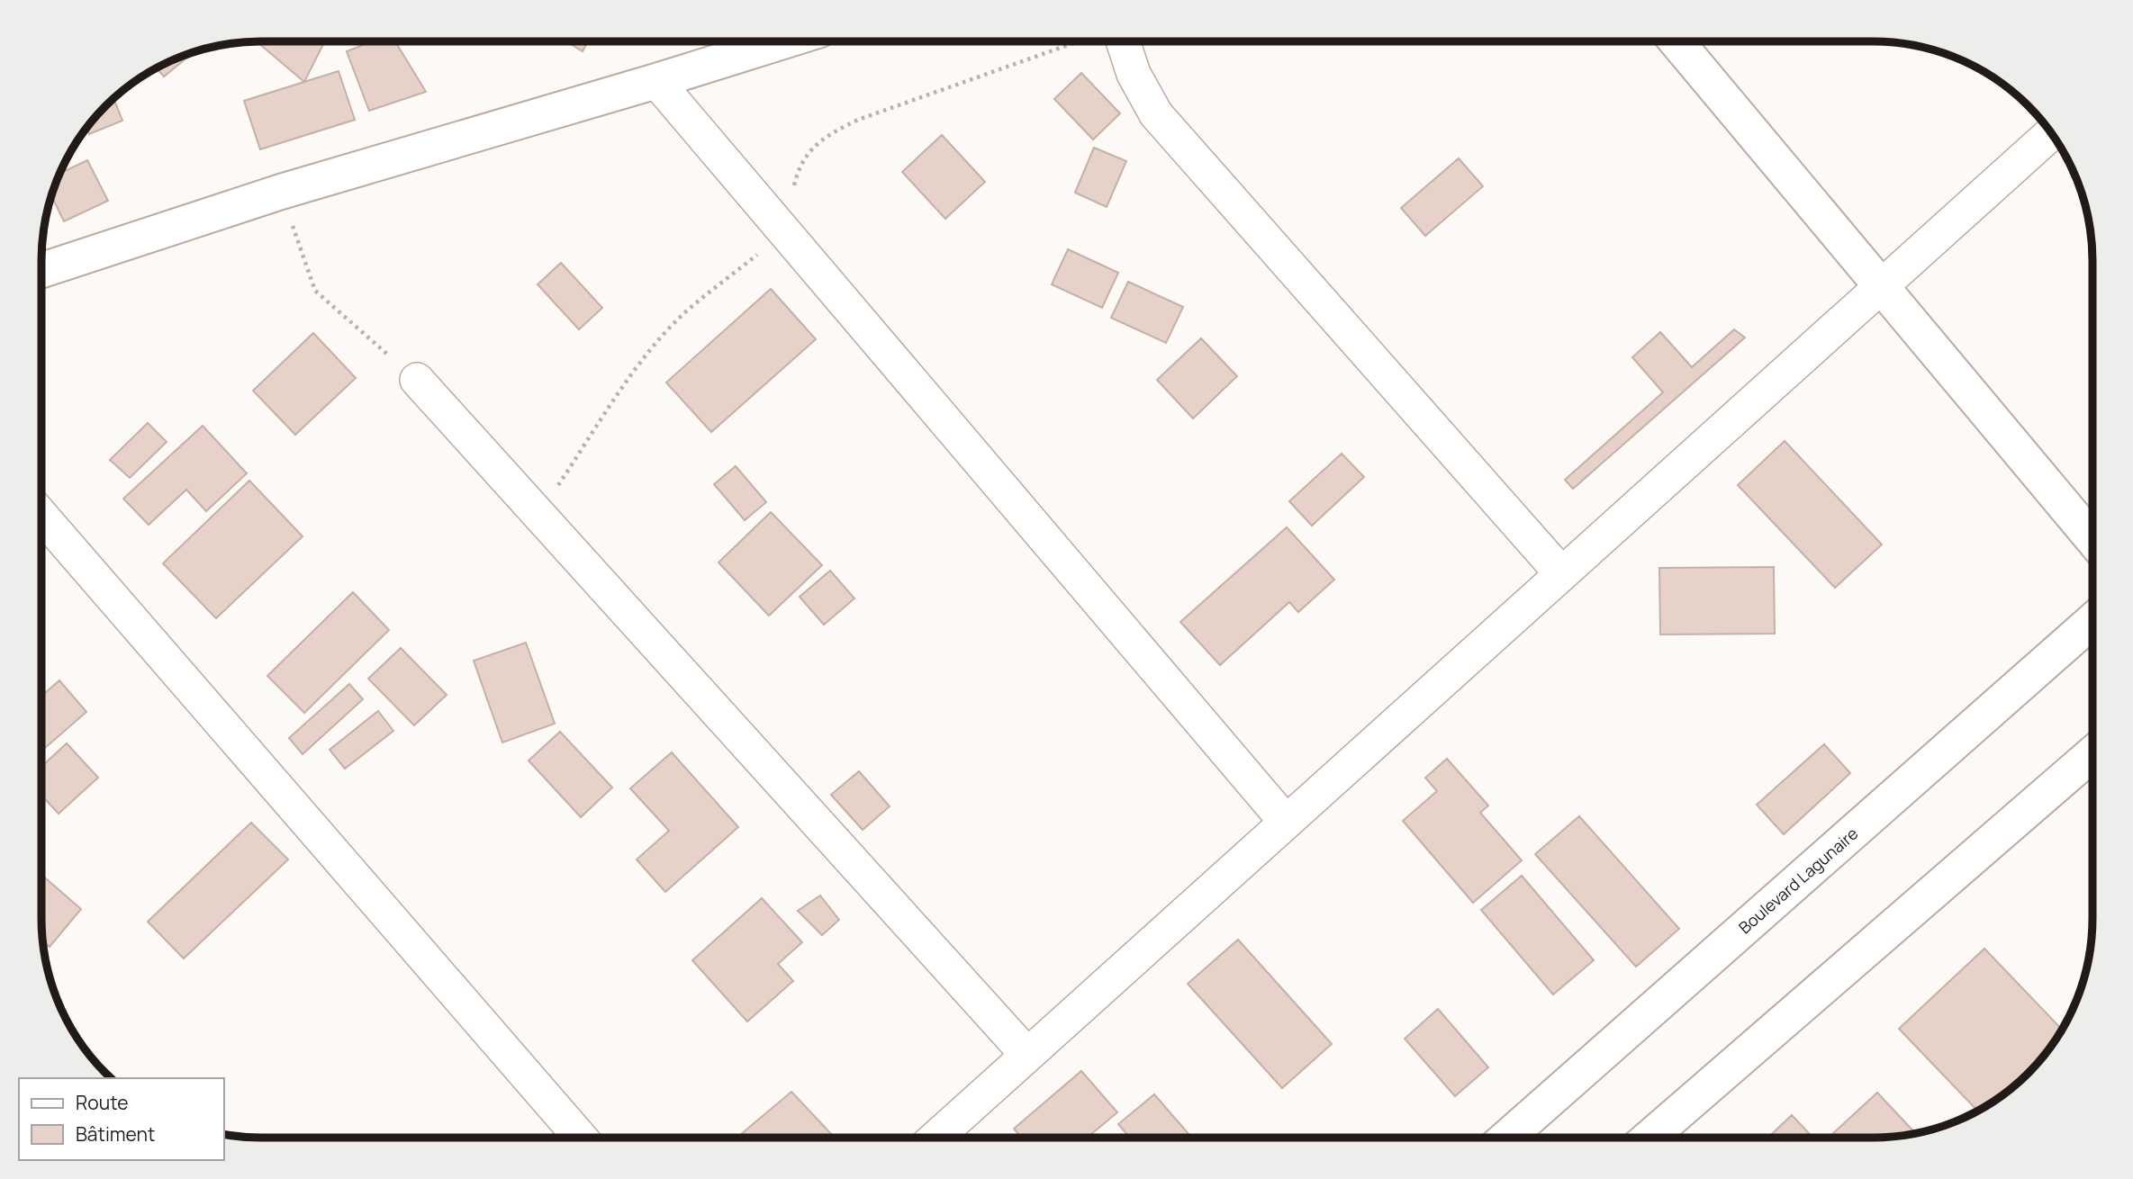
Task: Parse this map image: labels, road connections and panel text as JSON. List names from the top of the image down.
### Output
{
  "streets": {
    "street": ["Boulevard Lagunaire"]
  },
  "legend": ["Route", "Bâtiment"]
}
